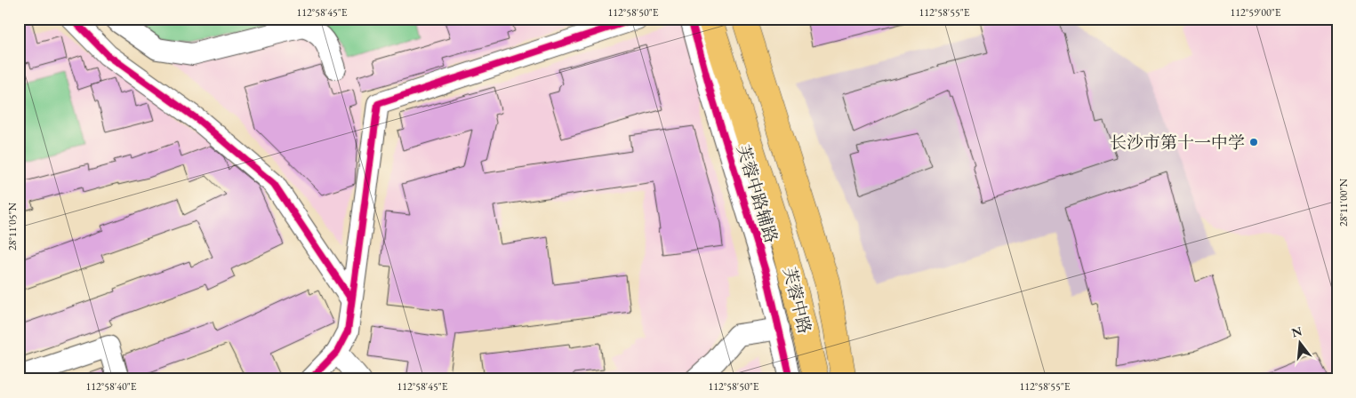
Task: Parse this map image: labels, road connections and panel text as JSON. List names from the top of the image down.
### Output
{
  "streets": {
    "main road": ["芙蓉中路"],
    "street": ["芙蓉中路辅路"]
  },
  "places": ["长沙市第十一中学"],
  "north": "top",
  "coordinates": [
    "112°58'45\"E",
    "112°58'50\"E",
    "112°58'55\"E",
    "112°59'00\"E",
    "28°11'00\"N",
    "28°11'05\"N",
    "112°58'40\"E"
  ]
}
